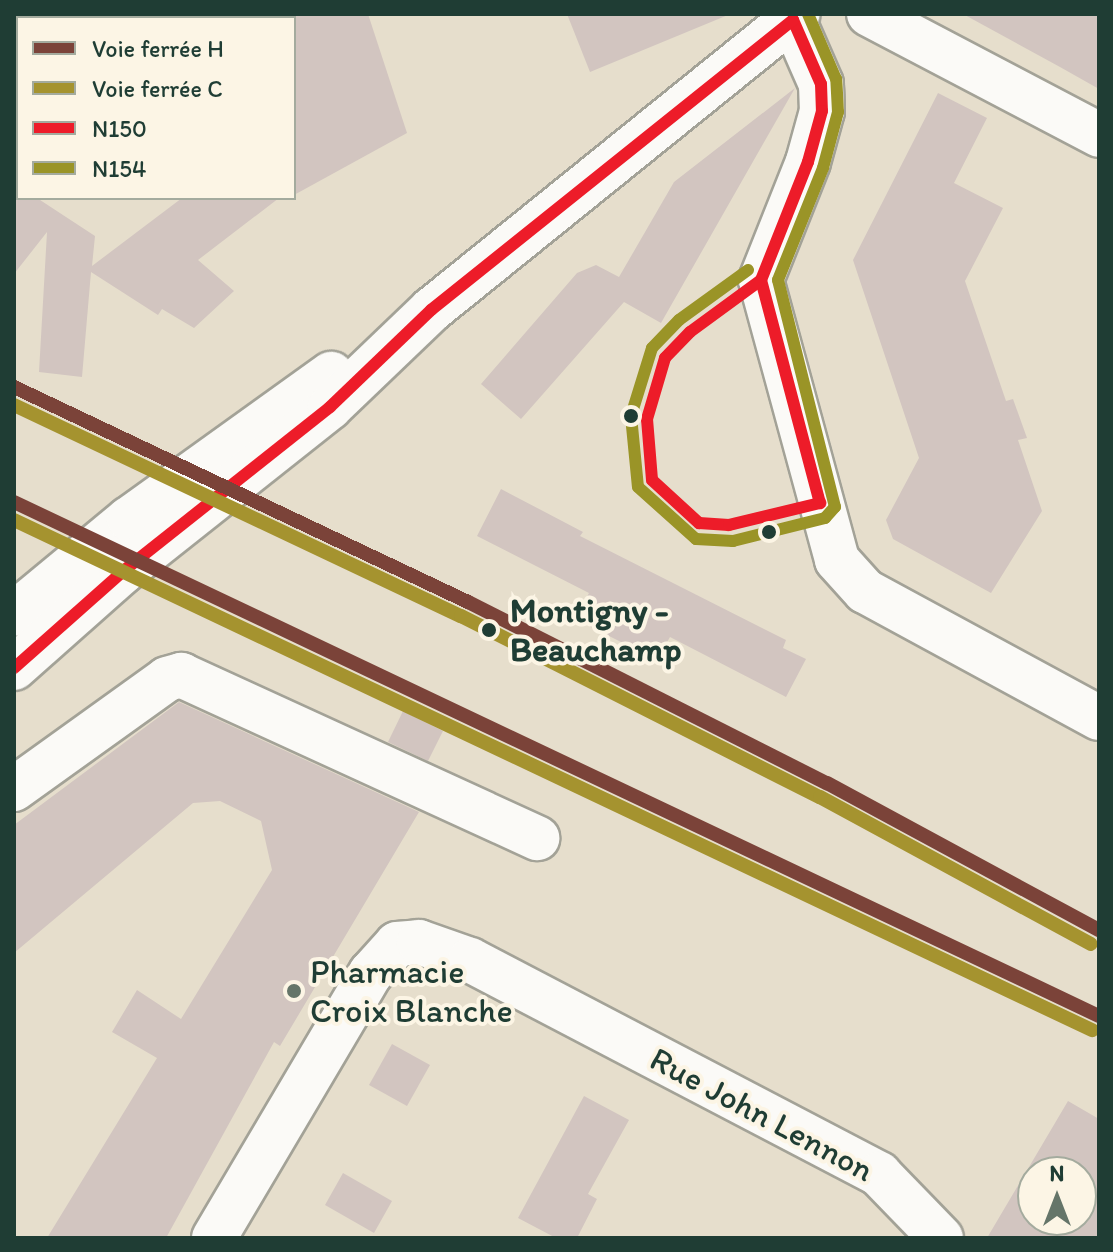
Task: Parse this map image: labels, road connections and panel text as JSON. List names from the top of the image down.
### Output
{
  "streets": {
    "street": ["Rue John Lennon"]
  },
  "places": ["Montigny - Beauchamp", "Pharmacie Croix Blanche"],
  "lines": [
    "transit line N154",
    "transit line N150",
    "rail line H",
    "rail line C"
  ],
  "legend": [
    "Voie ferrée H",
    "Voie ferrée C",
    "N150",
    "N154"
  ],
  "north": "top"
}
